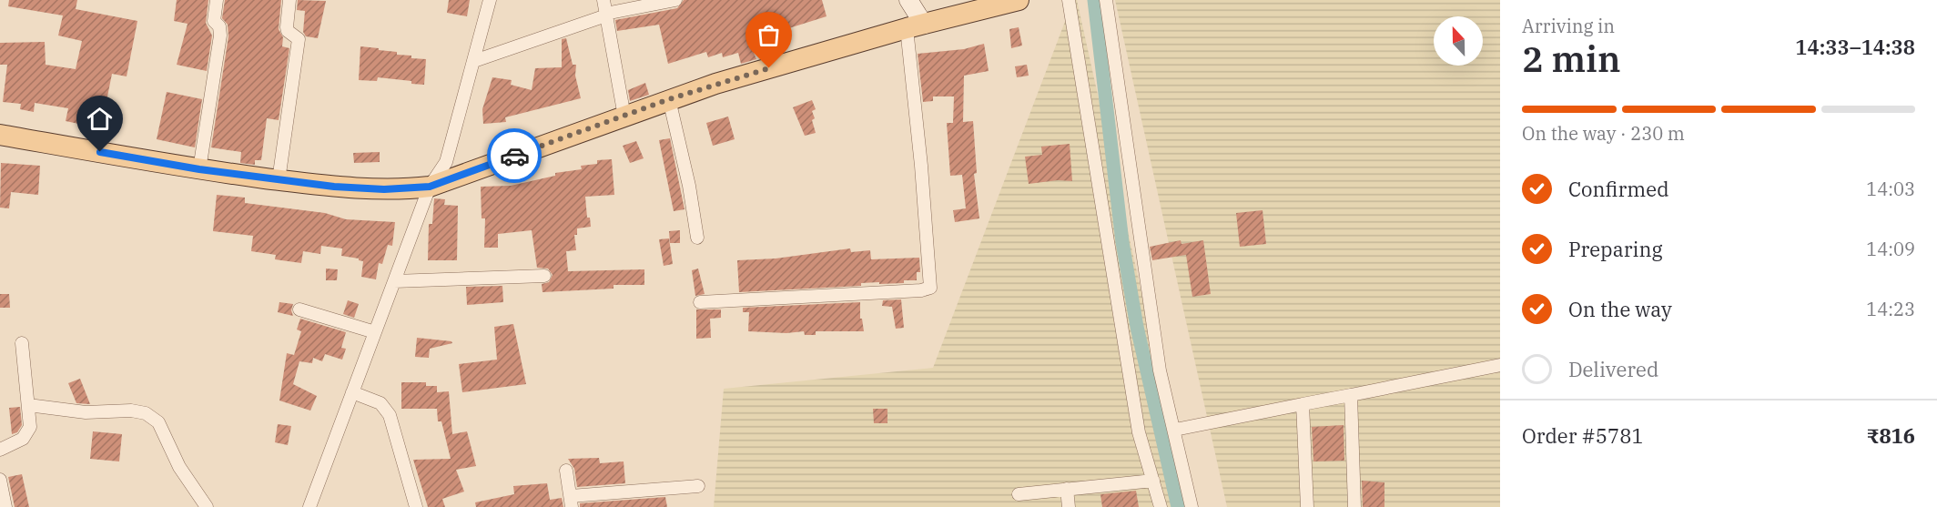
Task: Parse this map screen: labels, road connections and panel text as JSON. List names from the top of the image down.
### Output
{
  "north": "top",
  "page": {
    "heading": ["2 min", "Arriving in", "14:33–14:38"],
    "panel": ["Order #5781", "₹816"],
    "bar": "On the way · 230 m",
    "list": [
      ["Confirmed", "14:03"],
      ["Preparing", "14:09"],
      ["On the way", "14:23"],
      "Delivered"
    ]
  }
}
